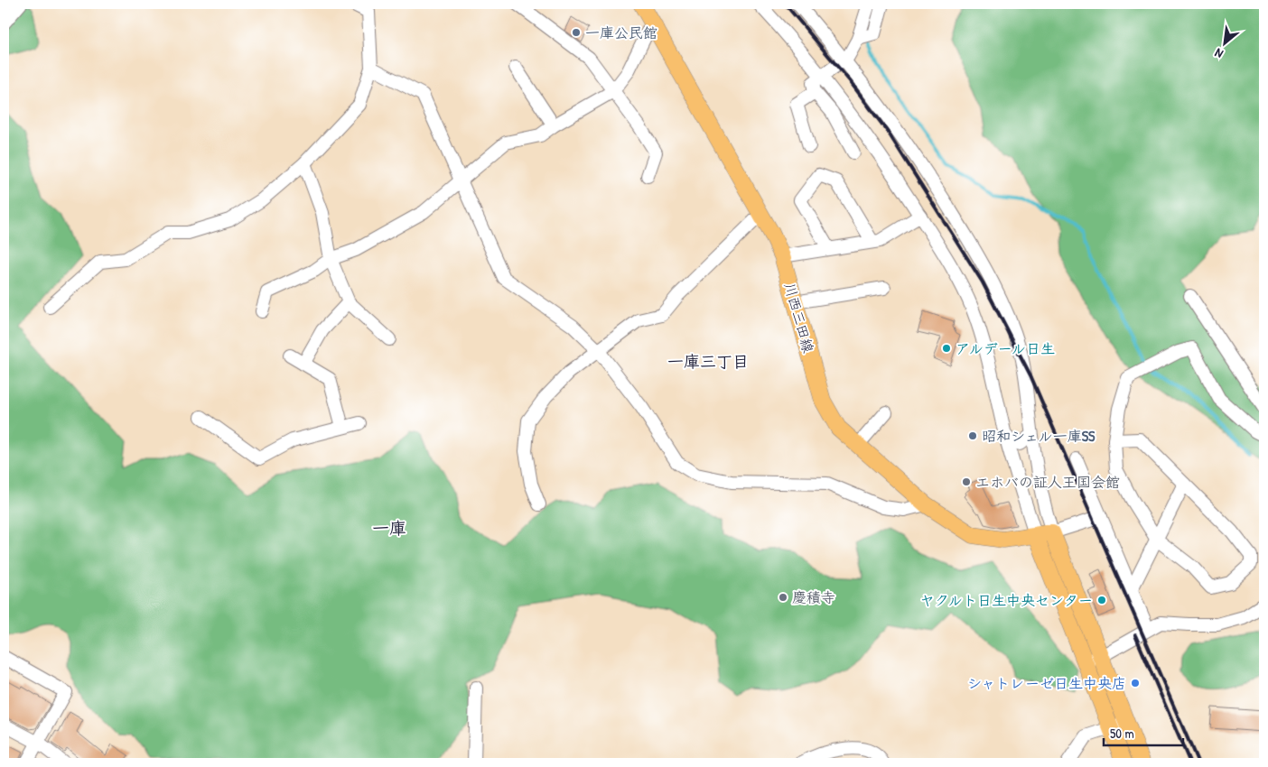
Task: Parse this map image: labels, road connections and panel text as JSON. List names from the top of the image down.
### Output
{
  "streets": {
    "main road": ["川西三田線"]
  },
  "districts": ["一庫三丁目", "一庫"],
  "places": [
    "一庫公民館",
    "アルデール日生",
    "昭和シェル一庫SS",
    "エホバの証人王国会館",
    "慶積寺",
    "ヤクルト日生中央センター",
    "シャトレーゼ日生中央店"
  ],
  "scale_bar": "50 m",
  "north": "bottom left"
}
